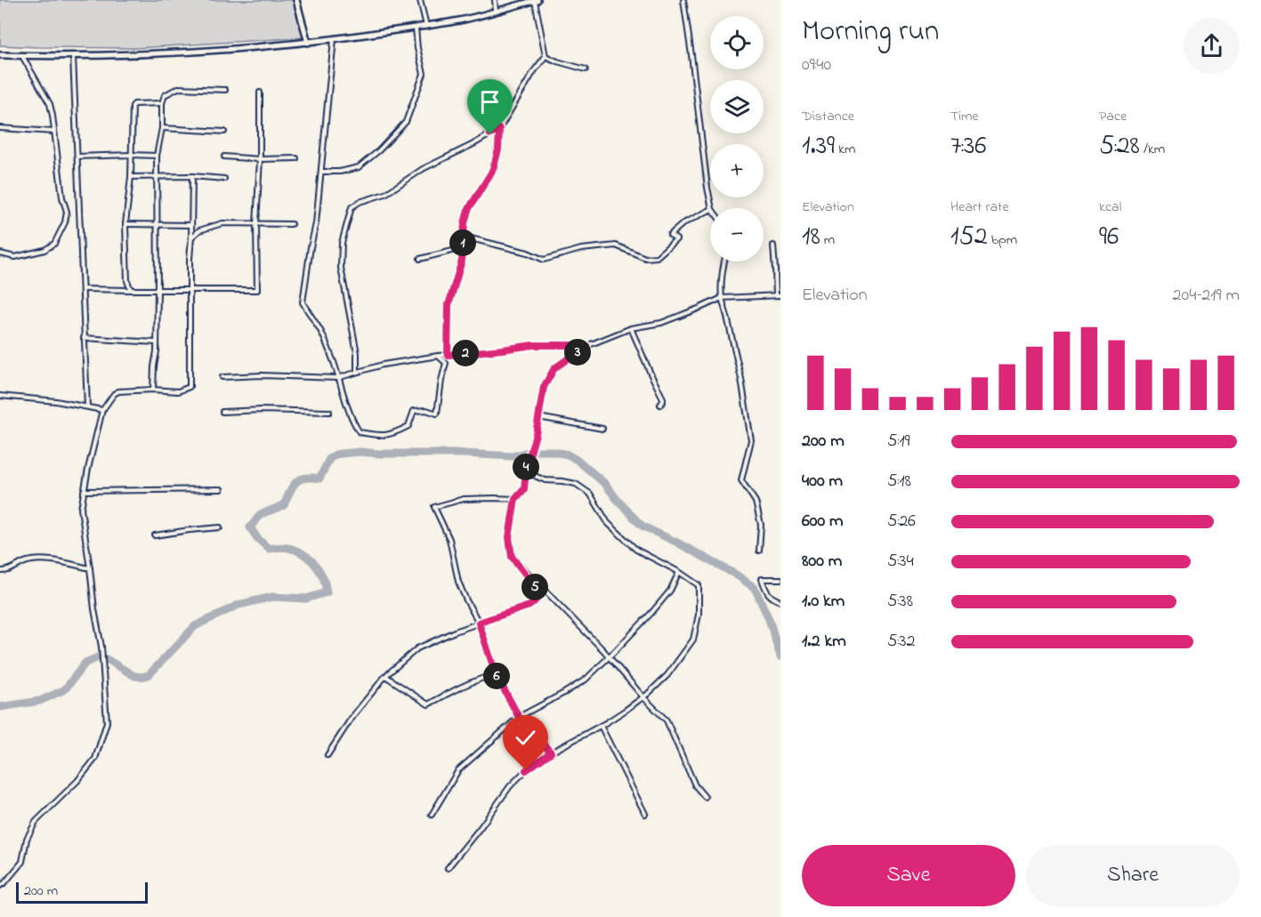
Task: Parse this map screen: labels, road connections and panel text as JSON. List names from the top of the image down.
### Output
{
  "scale_bar": "200 m",
  "page": {
    "heading": ["Morning run", "09:40"],
    "map_buttons": ["+", "−"],
    "stats": [
      ["Distance", "1.39 km"],
      ["Time", "7:36"],
      ["Pace", "5:28 /km"],
      ["Elevation", "18 m"],
      ["Heart rate", "152 bpm"],
      ["kcal", "96"]
    ],
    "pins": [
      "1",
      "3",
      "2",
      "4",
      "5",
      "6"
    ],
    "chart": ["Elevation", "204–219 m"],
    "list": [
      {
        "name": "200 m",
        "note": "5:19"
      },
      {
        "name": "400 m",
        "note": "5:18"
      },
      {
        "name": "600 m",
        "note": "5:26"
      },
      {
        "name": "800 m",
        "note": "5:34"
      },
      {
        "name": "1.0 km",
        "note": "5:38"
      },
      {
        "name": "1.2 km",
        "note": "5:32"
      }
    ],
    "buttons": ["Save", "Share"],
    "scale": "200 m"
  }
}
